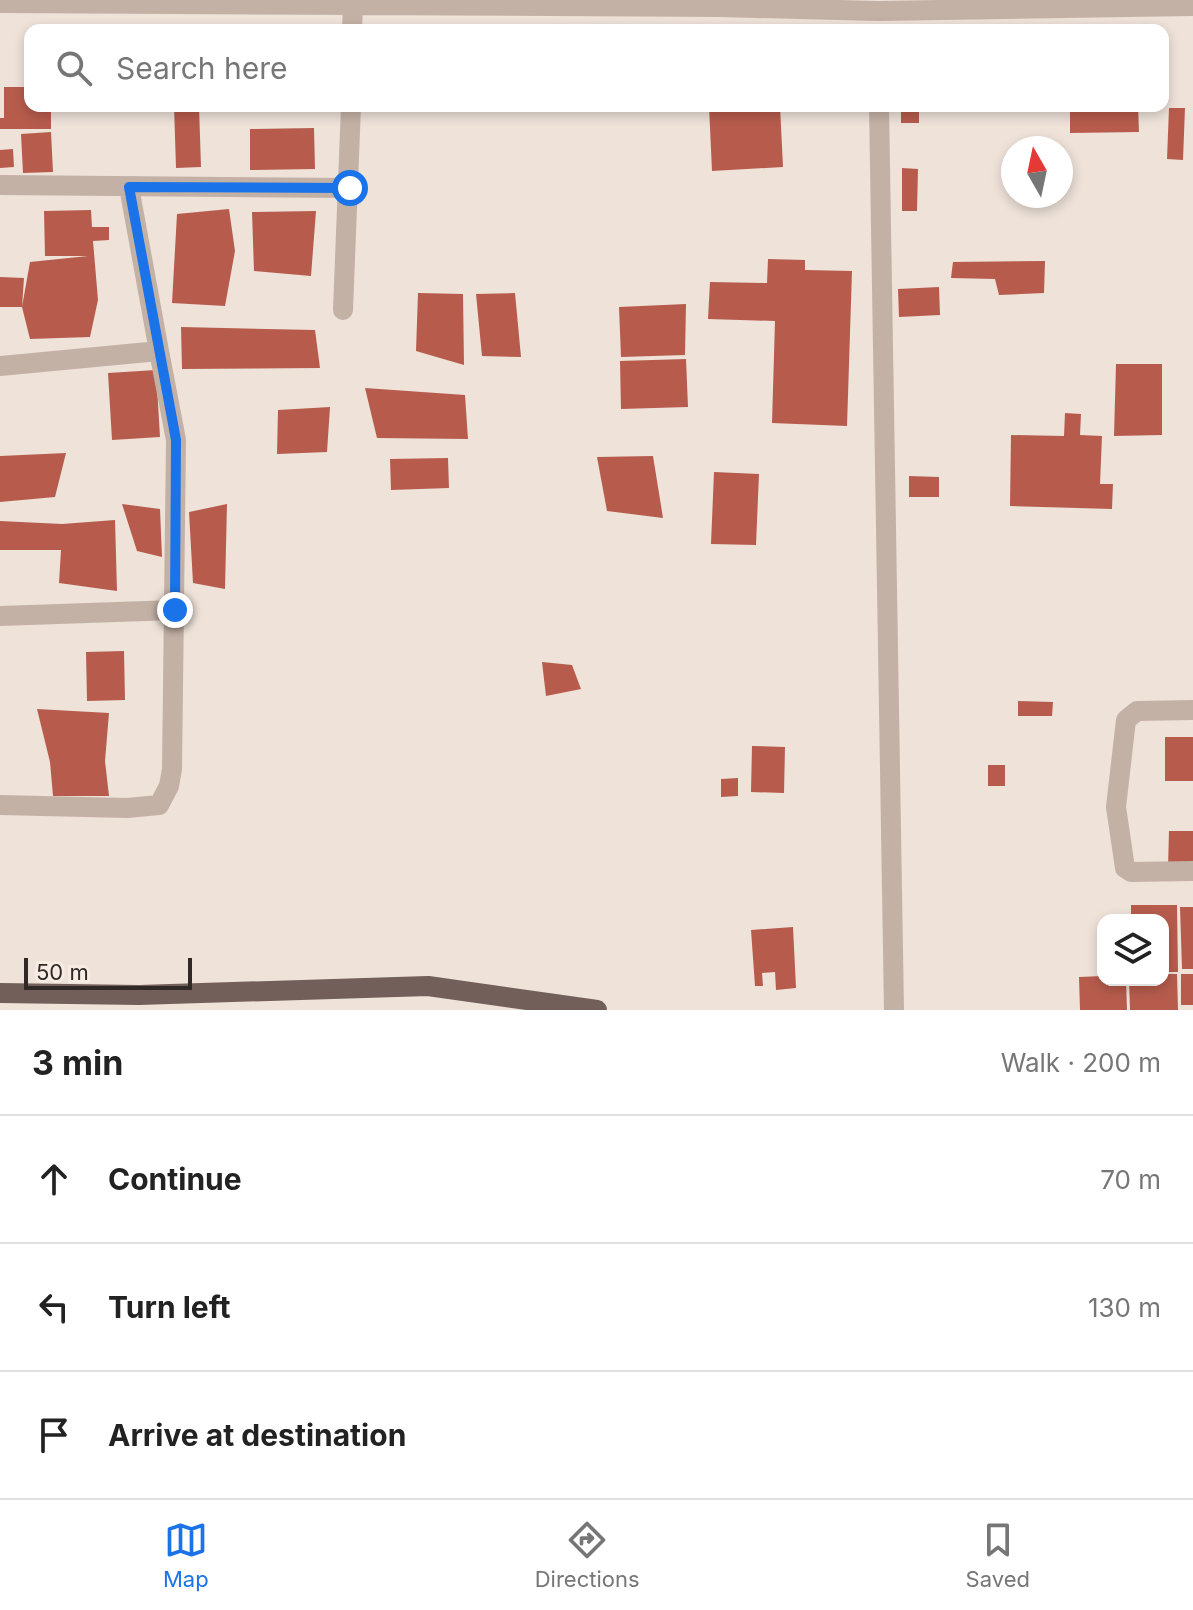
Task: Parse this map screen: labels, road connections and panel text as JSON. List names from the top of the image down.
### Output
{
  "scale_bar": "50 m",
  "north": "top",
  "page": {
    "search": "Search here",
    "scale": "50 m",
    "heading": ["3 min", "Walk · 200 m"],
    "list": [
      ["Continue", "70 m"],
      ["Turn left", "130 m"],
      "Arrive at destination"
    ],
    "nav": ["Map", "Directions", "Saved"]
  }
}
